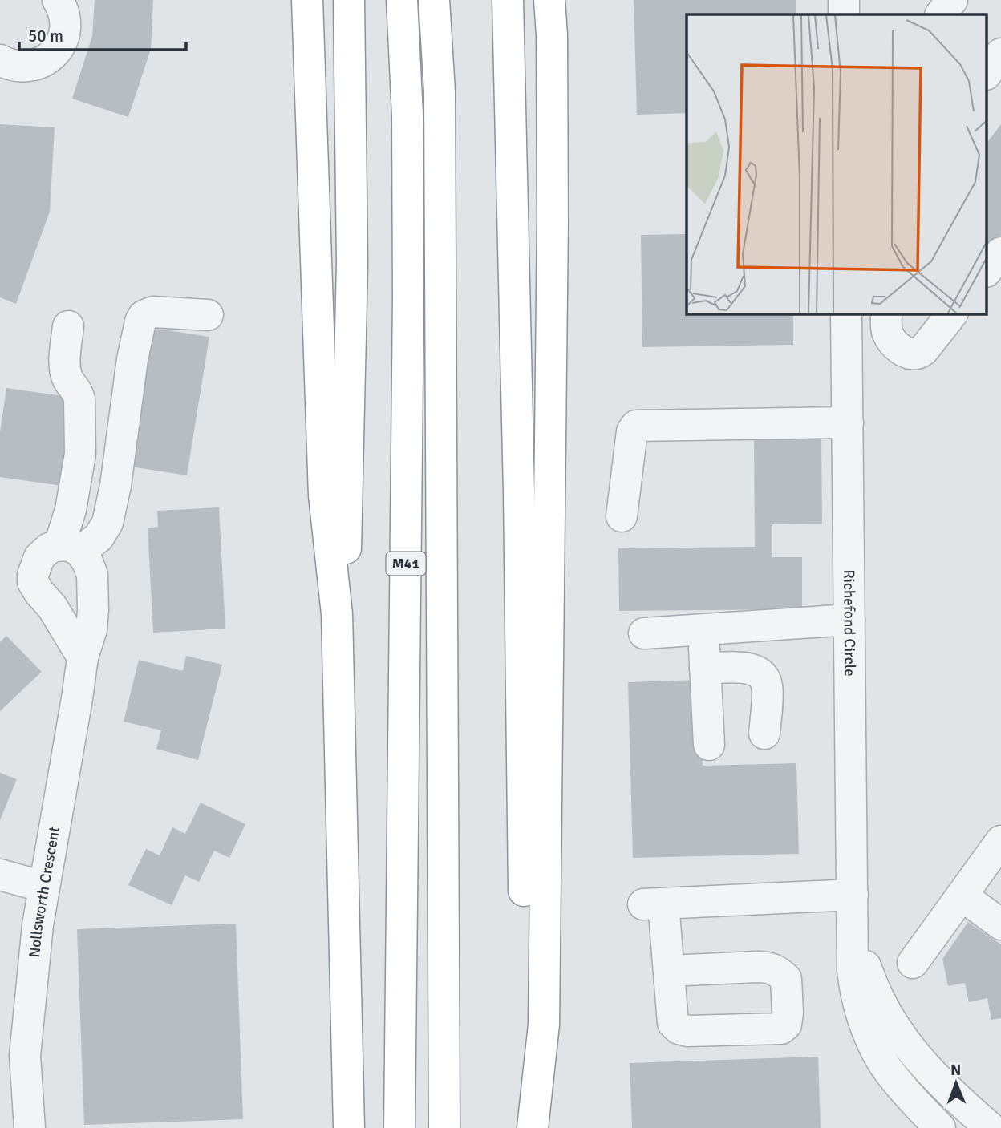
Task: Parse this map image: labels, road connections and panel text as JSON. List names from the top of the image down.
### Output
{
  "streets": {
    "highway": ["M41"],
    "street": ["Richefond Circle", "Nollsworth Crescent"]
  },
  "scale_bar": "50 m",
  "north": "top"
}
